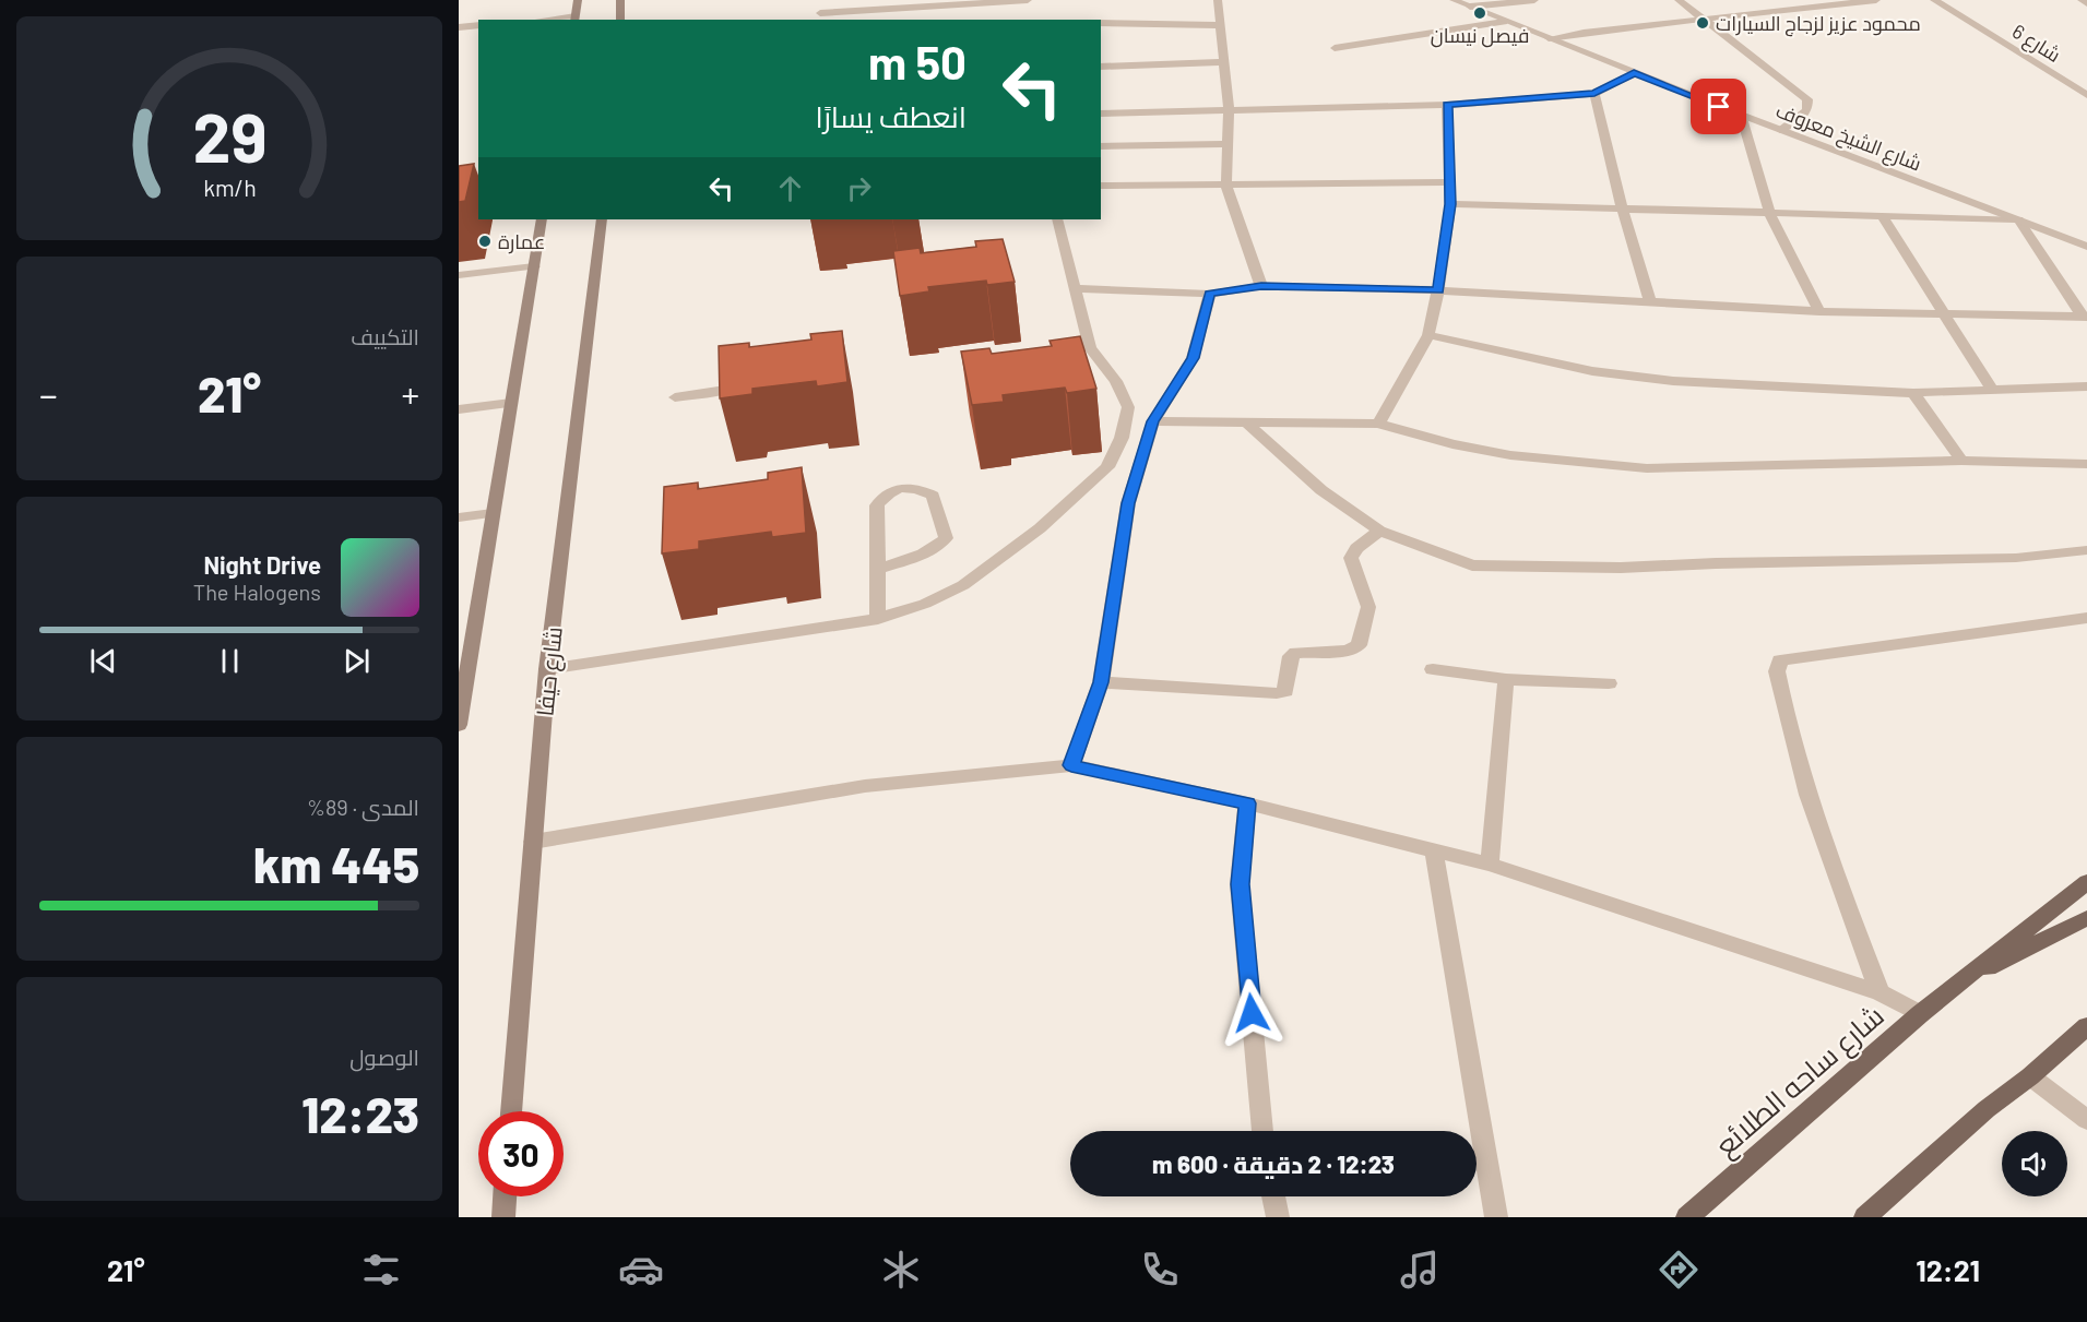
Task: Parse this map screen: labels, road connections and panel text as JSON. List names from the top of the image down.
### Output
{
  "streets": {
    "main road": ["شارع حيفا", "شارع ساحه الطلائع"],
    "street": ["شارع 6", "شارع الشيخ معروف"]
  },
  "places": ["فيصل نيسان", "محمود عزيز لزجاج السيارات", "عمارة"],
  "page": {
    "turn": ["50 m", "انعطف يسارًا"],
    "tile": [
      "التكييف",
      ["المدى · 89%", "445 km"],
      ["الوصول", "12:23"]
    ],
    "heat": ["−", "21°", "+"],
    "song": ["Night Drive", "The Halogens"],
    "limit": "30",
    "trip": "12:23 · 2 دقيقة · 600 m",
    "tabs": ["12:21", "21°"],
    "gauge": ["29", "km/h"]
  }
}
